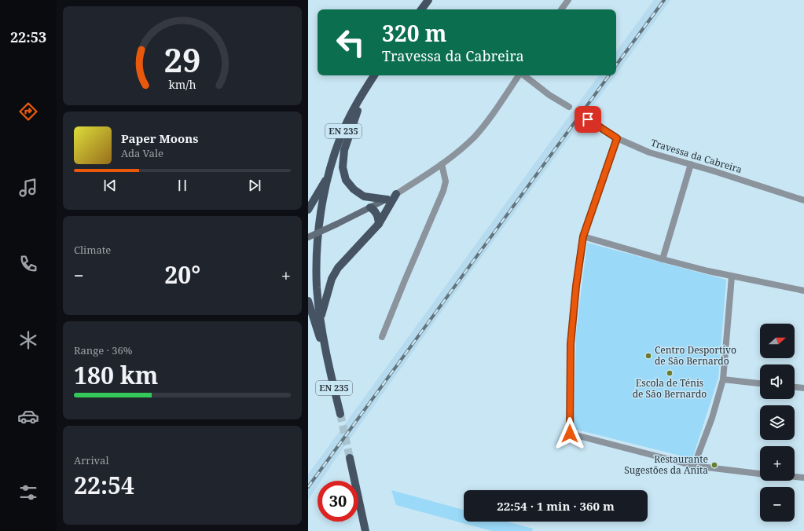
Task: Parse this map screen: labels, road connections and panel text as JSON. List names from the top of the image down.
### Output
{
  "streets": {
    "main road": ["EN 235"],
    "street": ["Travessa da Cabreira"]
  },
  "places": ["Centro Desportivo de São Bernardo", "Escola de Ténis de São Bernardo", "Restaurante Sugestões da Anita"],
  "north": "right",
  "page": {
    "tabs": "22:53",
    "turn": ["320 m", "Travessa da Cabreira"],
    "song": ["Paper Moons", "Ada Vale"],
    "tile": [
      "Climate",
      ["Range · 36%", "180 km"],
      ["Arrival", "22:54"]
    ],
    "heat": ["−", "20°", "+"],
    "map_buttons": ["+", "−"],
    "limit": "30",
    "trip": "22:54 · 1 min · 360 m",
    "gauge": ["29", "km/h"]
  }
}
